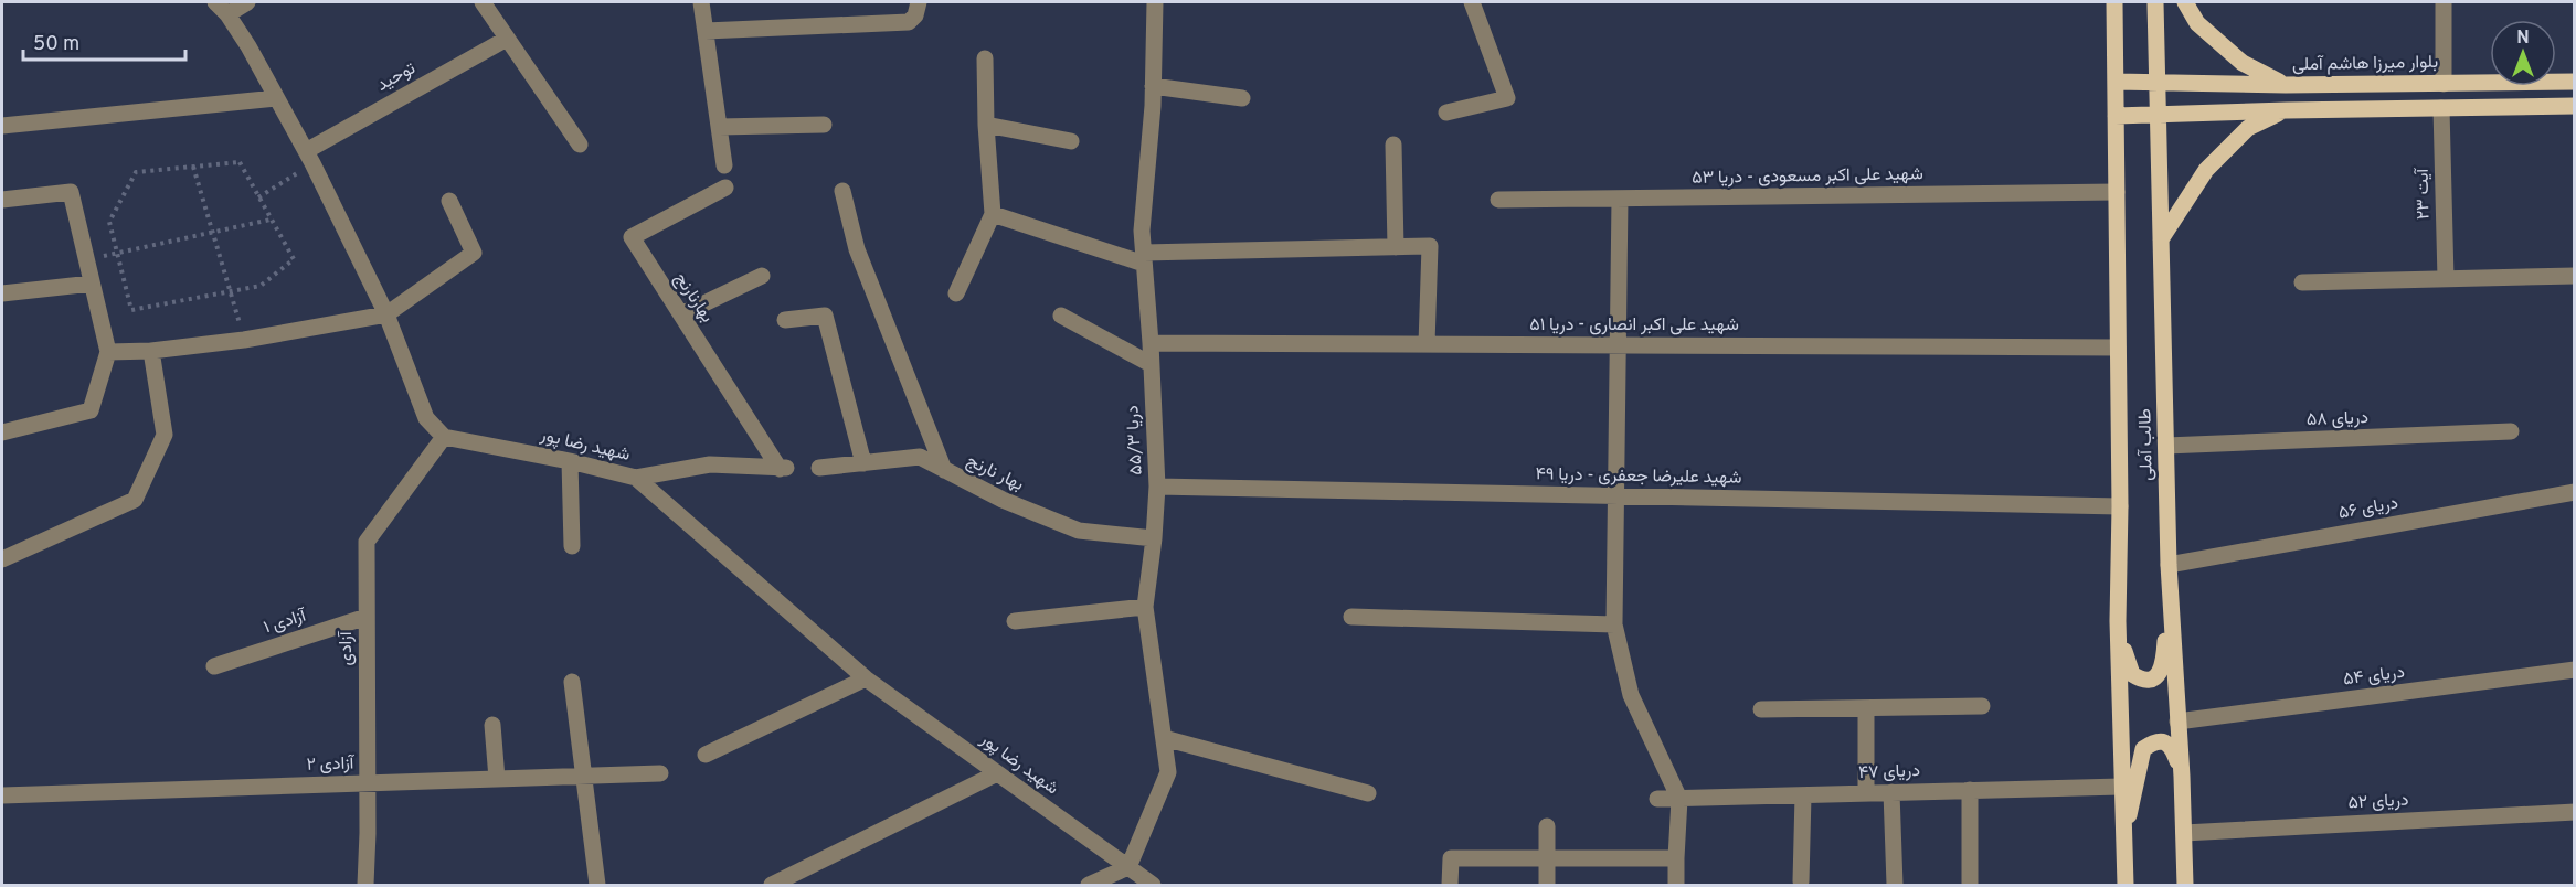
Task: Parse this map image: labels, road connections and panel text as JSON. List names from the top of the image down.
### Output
{
  "streets": {
    "main road": ["بلوار میرزا هاشم آملی", "طالب آملی"],
    "street": [
      "توحید",
      "شهید علی اکبر مسعودی - دریا ۵۳",
      "آیت ۲۳",
      "بهارنارنج",
      "شهید علی اکبر انصاری - دریا ۵۱",
      "دریای ۵۸",
      "دریا ۵۵/۳",
      "شهید رضا پور",
      "بهار نارنج",
      "شهید علیرضا جعفری - دریا ۴۹",
      "دریای ۵۶",
      "آزادی ۱",
      "آزادی",
      "دریای ۵۴",
      "آزادی ۲",
      "دریای ۴۷",
      "دریای ۵۲"
    ]
  },
  "crossings": [
    ["بلوار میرزا هاشم آملی", "طالب آملی"],
    ["شهید علی اکبر مسعودی - دریا ۵۳", "طالب آملی"],
    ["بهارنارنج", "شهید رضا پور"],
    ["شهید علی اکبر انصاری - دریا ۵۱", "دریا ۵۵/۳"],
    ["شهید علی اکبر انصاری - دریا ۵۱", "طالب آملی"],
    ["دریای ۵۸", "طالب آملی"],
    ["دریا ۵۵/۳", "شهید رضا پور"],
    ["دریا ۵۵/۳", "بهار نارنج"],
    ["دریا ۵۵/۳", "شهید علیرضا جعفری - دریا ۴۹"],
    ["طالب آملی", "شهید علیرضا جعفری - دریا ۴۹"],
    ["طالب آملی", "دریای ۵۶"],
    ["طالب آملی", "دریای ۵۴"],
    ["طالب آملی", "دریای ۴۷"],
    ["طالب آملی", "دریای ۵۲"],
    ["شهید رضا پور", "آزادی"],
    ["آزادی ۱", "آزادی"],
    ["آزادی", "آزادی ۲"]
  ],
  "scale_bar": "50 m",
  "north": "top"
}
